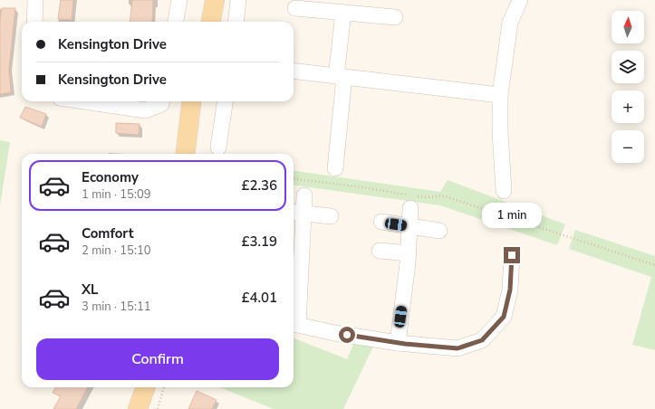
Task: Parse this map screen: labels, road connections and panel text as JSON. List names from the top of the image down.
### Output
{
  "north": "top",
  "page": {
    "map_buttons": ["+", "−"],
    "banner": ["Kensington Drive", "Kensington Drive"],
    "list": [
      {
        "name": "Economy",
        "note": "1 min · 15:09",
        "value": "£2.36"
      },
      {
        "name": "Comfort",
        "note": "2 min · 15:10",
        "value": "£3.19"
      },
      {
        "name": "XL",
        "note": "3 min · 15:11",
        "value": "£4.01"
      }
    ],
    "bubble": "1 min",
    "buttons": "Confirm"
  }
}
